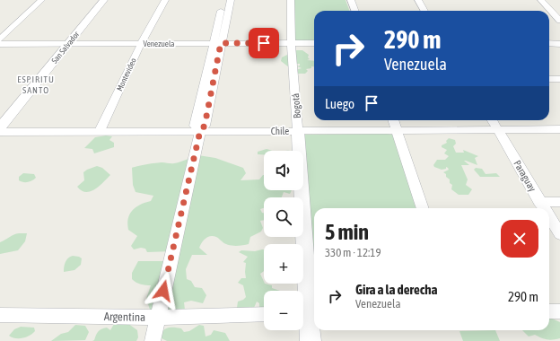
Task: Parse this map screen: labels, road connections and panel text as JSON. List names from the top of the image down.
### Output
{
  "streets": {
    "street": [
      "Venezuela",
      "San Salvador",
      "Montevideo",
      "Bogotá",
      "Chile",
      "Paraguay",
      "Argentina"
    ]
  },
  "crossings": [
    ["Venezuela", "San Salvador"],
    ["Venezuela", "Montevideo"],
    ["Venezuela", "Bogotá"],
    ["Montevideo", "Chile"],
    ["Bogotá", "Chile"],
    ["Chile", "Paraguay"]
  ],
  "districts": ["ESPIRITU SANTO"],
  "page": {
    "turn": ["290 m", "Venezuela"],
    "then": "Luego",
    "map_buttons": ["+", "−"],
    "heading": ["5 min", "330 m · 12:19"],
    "list": [
      {
        "name": "Gira a la derecha",
        "note": "Venezuela",
        "value": "290 m"
      }
    ]
  }
}
